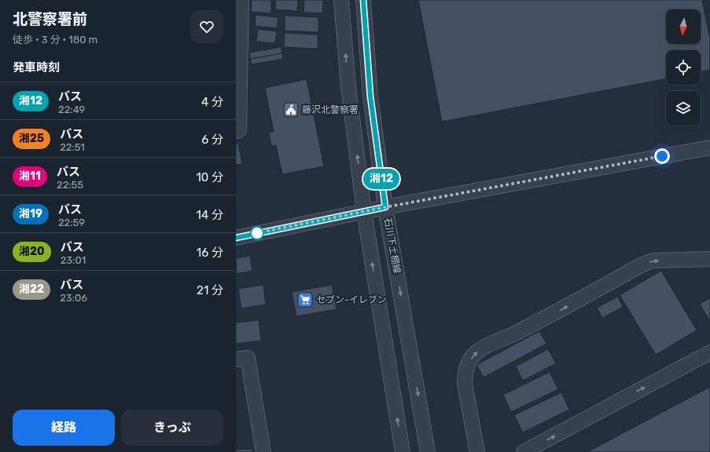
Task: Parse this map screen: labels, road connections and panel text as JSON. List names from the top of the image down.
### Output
{
  "streets": {
    "street": ["石川下土棚線"]
  },
  "places": {
    "public building": ["藤沢北警察署"],
    "supermarket": ["セブン-イレブン"]
  },
  "lines": ["bus line 湘12"],
  "north": "bottom",
  "page": {
    "heading": [
      ["北警察署前", "徒歩 · 3 分 · 180 m"],
      "発車時刻"
    ],
    "on_map": "湘12",
    "list": [
      {
        "mark": "湘12",
        "name": "バス",
        "note": "22:49",
        "value": "4 分"
      },
      {
        "mark": "湘25",
        "name": "バス",
        "note": "22:51",
        "value": "6 分"
      },
      {
        "mark": "湘11",
        "name": "バス",
        "note": "22:55",
        "value": "10 分"
      },
      {
        "mark": "湘19",
        "name": "バス",
        "note": "22:59",
        "value": "14 分"
      },
      {
        "mark": "湘20",
        "name": "バス",
        "note": "23:01",
        "value": "16 分"
      },
      {
        "mark": "湘22",
        "name": "バス",
        "note": "23:06",
        "value": "21 分"
      }
    ],
    "buttons": ["経路", "きっぷ"]
  }
}
